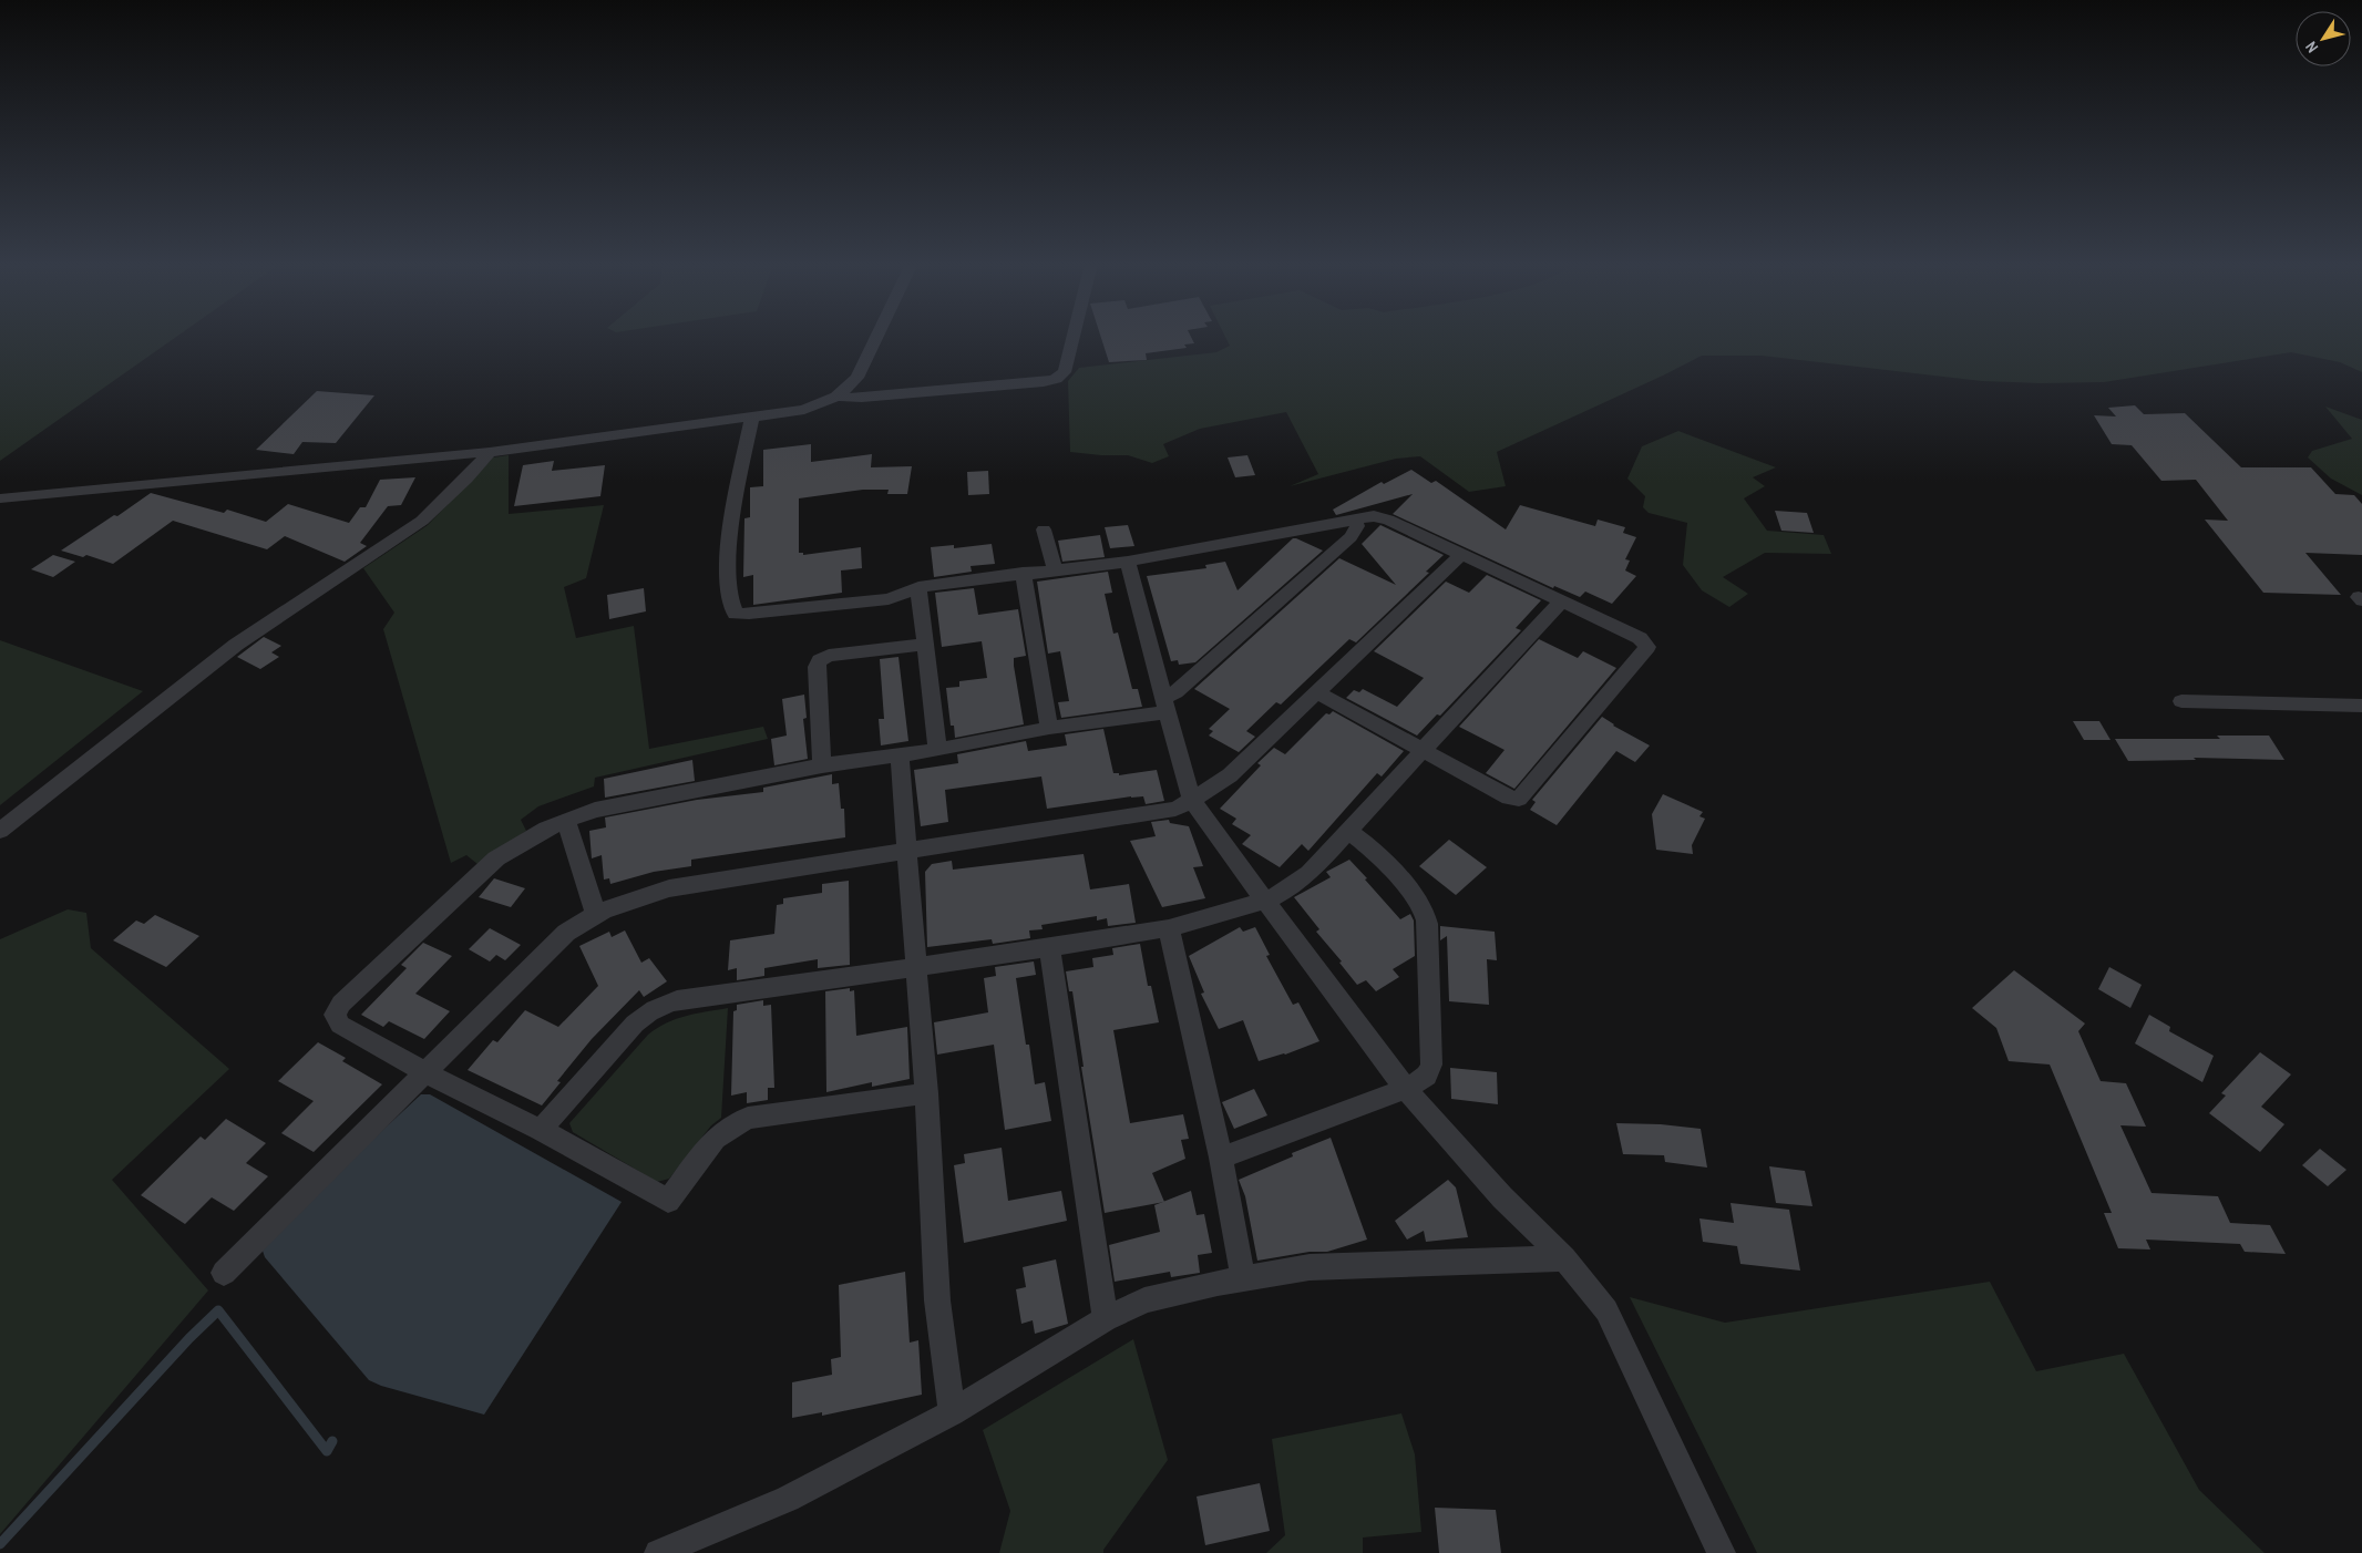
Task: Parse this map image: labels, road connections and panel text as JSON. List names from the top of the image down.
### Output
{
  "north": "bottom left"
}
